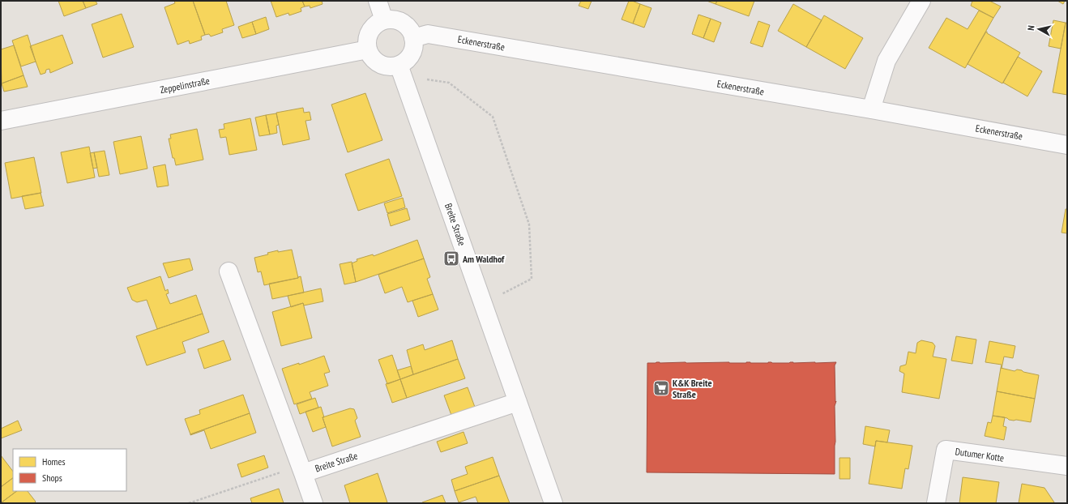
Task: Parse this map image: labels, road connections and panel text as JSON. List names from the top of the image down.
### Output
{
  "streets": {
    "street": [
      "Eckenerstraße",
      "Zeppelinstraße",
      "Breite Straße",
      "Dutumer Kotte"
    ]
  },
  "crossings": [
    ["Eckenerstraße", "Zeppelinstraße"],
    ["Eckenerstraße", "Breite Straße"],
    ["Zeppelinstraße", "Breite Straße"]
  ],
  "places": {
    "bus stop": ["Am Waldhof"],
    "supermarket": ["K&K Breite Straße"]
  },
  "legend": ["Homes", "Shops"],
  "north": "left"
}
